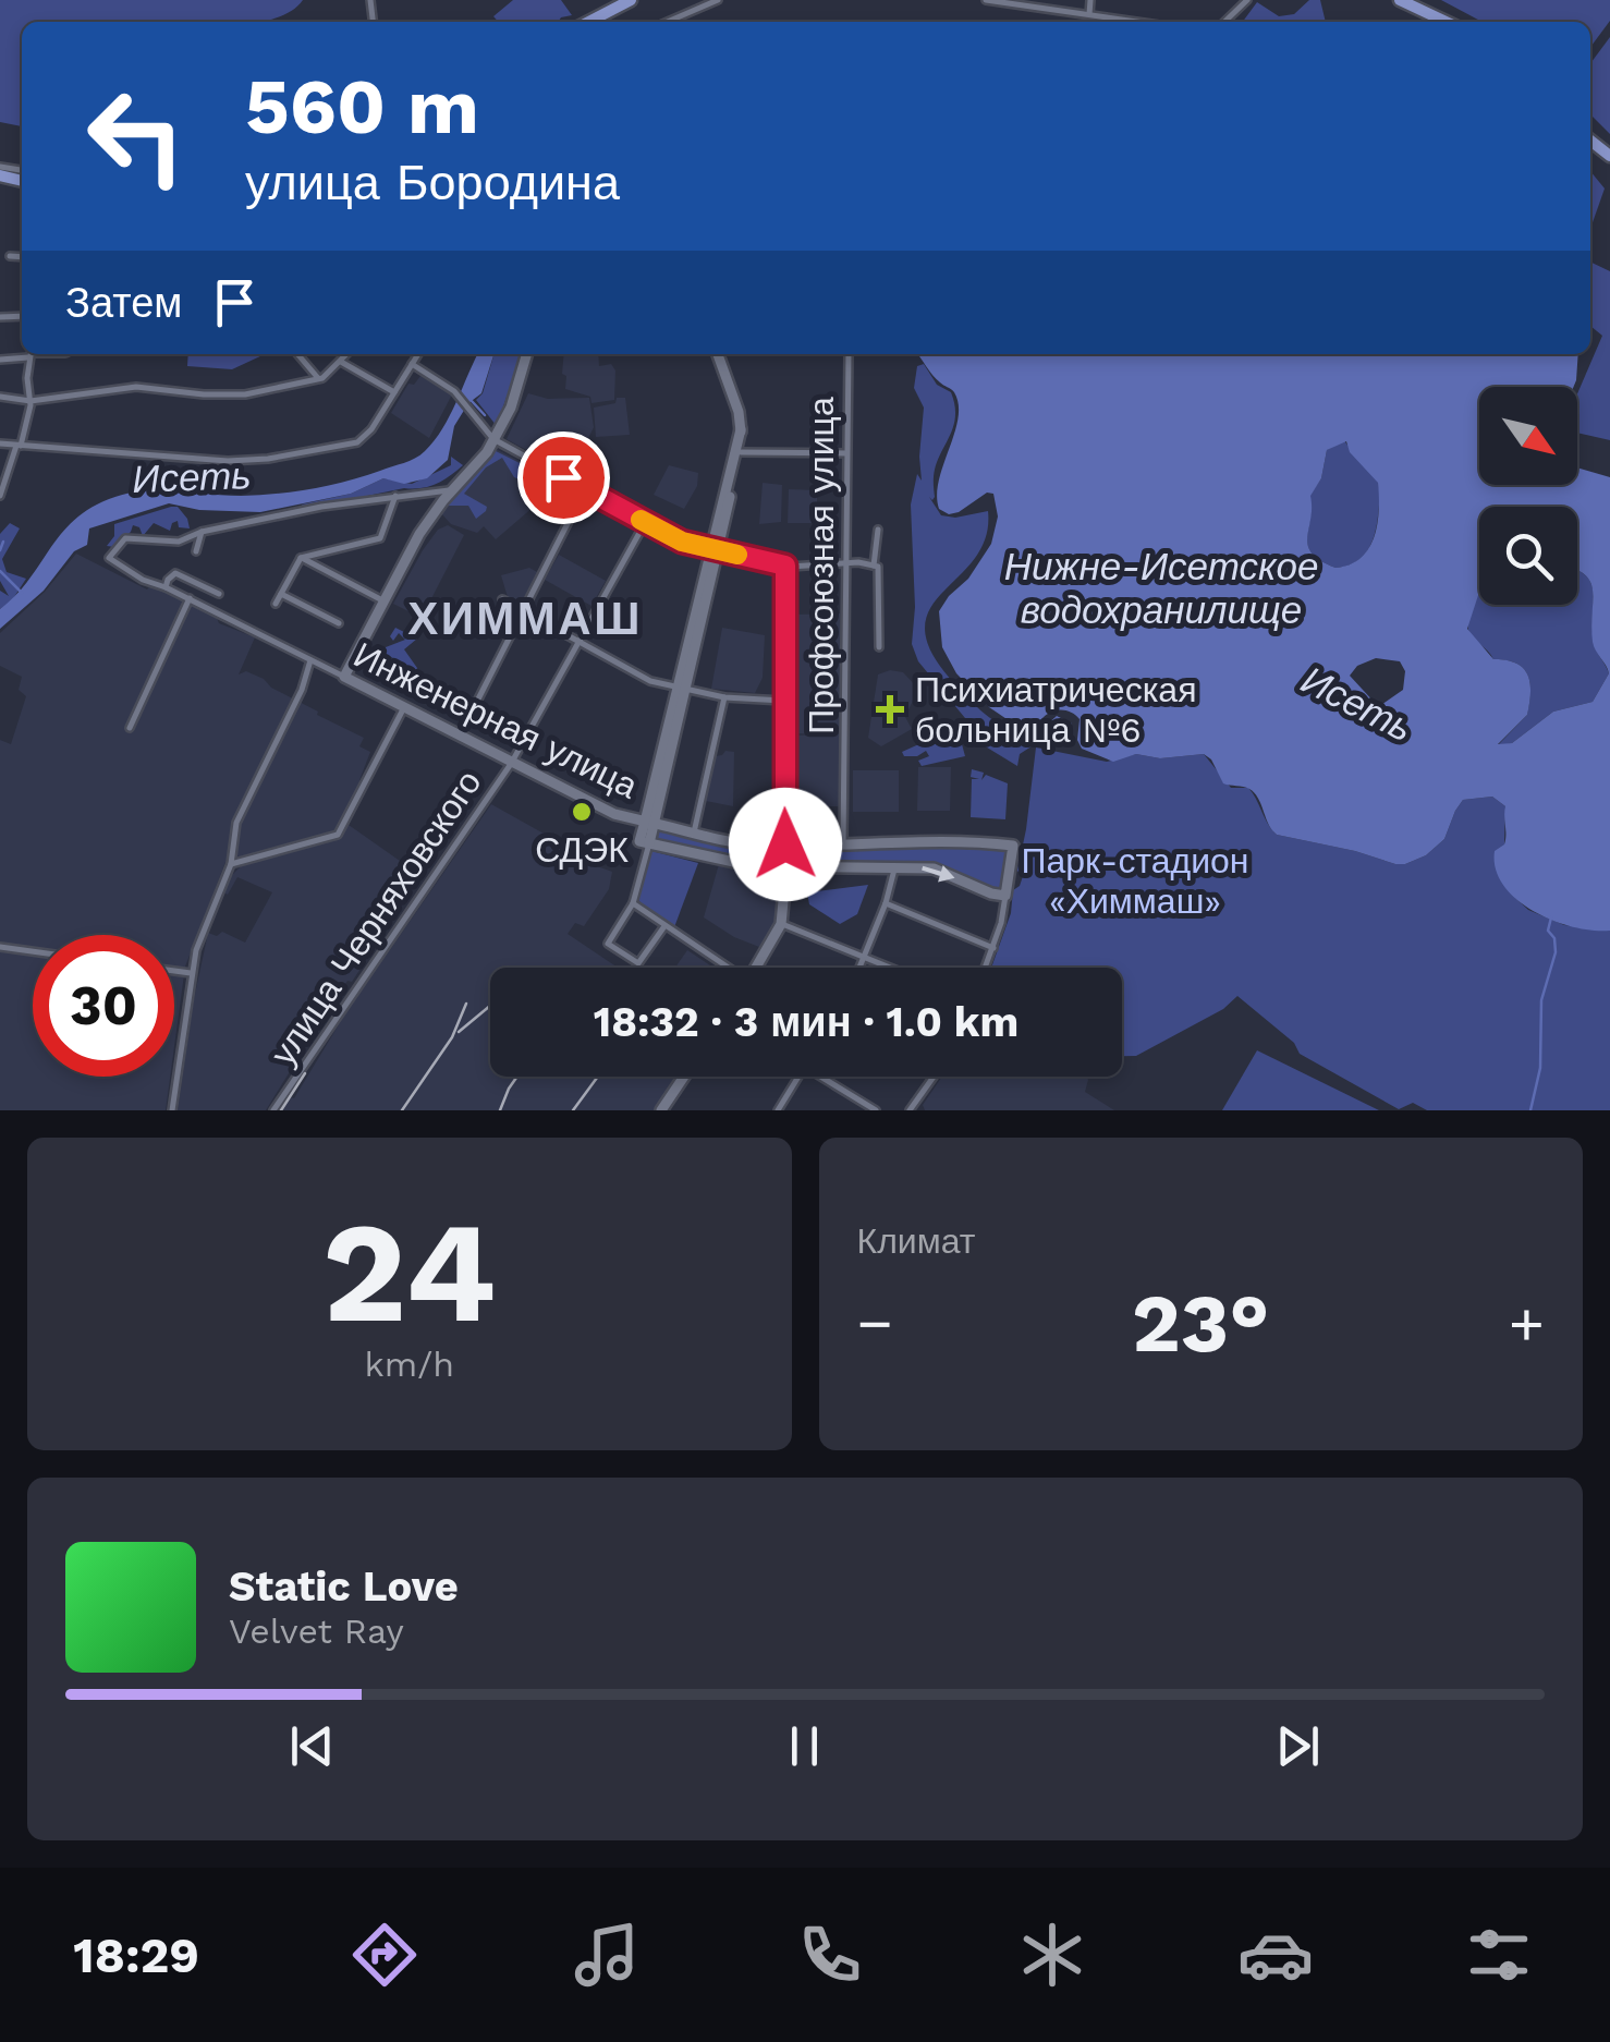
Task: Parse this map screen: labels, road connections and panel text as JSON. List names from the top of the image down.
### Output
{
  "streets": {
    "street": ["Профсоюзная улица", "Инженерная улица", "улица Черняховского"]
  },
  "crossings": [
    ["Профсоюзная улица", "Инженерная улица"],
    ["Инженерная улица", "улица Черняховского"]
  ],
  "districts": ["ХИММАШ"],
  "water": ["Исеть", "Нижне-Исетское водохранилище"],
  "parks": ["Парк-стадион «Химмаш»"],
  "places": {
    "health": ["Психиатрическая больница №6"],
    "other": ["СДЭК"]
  },
  "north": "bottom right",
  "page": {
    "turn": ["560 m", "улица Бородина"],
    "then": "Затем",
    "limit": "30",
    "trip": "18:32 · 3 мин · 1.0 km",
    "tile": [
      ["24", "km/h"],
      "Климат"
    ],
    "heat": ["−", "23°", "+"],
    "song": ["Static Love", "Velvet Ray"],
    "tabs": "18:29"
  }
}
